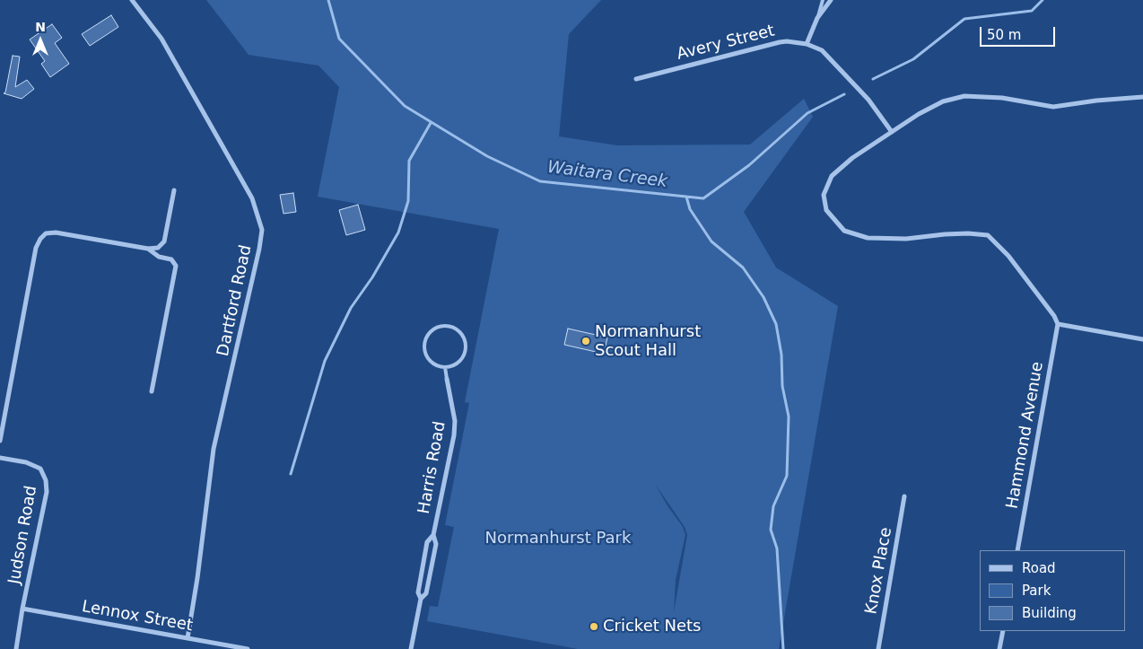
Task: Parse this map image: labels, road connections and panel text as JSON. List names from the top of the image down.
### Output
{
  "streets": {
    "street": [
      "Avery Street",
      "Dartford Road",
      "Hammond Avenue",
      "Harris Road",
      "Judson Road",
      "Knox Place",
      "Lennox Street"
    ]
  },
  "crossings": [
    ["Dartford Road", "Lennox Street"],
    ["Judson Road", "Lennox Street"]
  ],
  "water": ["Waitara Creek"],
  "parks": ["Normanhurst Park"],
  "places": ["Normanhurst Scout Hall", "Cricket Nets"],
  "legend": ["Road", "Park", "Building"],
  "scale_bar": "50 m",
  "north": "top"
}
